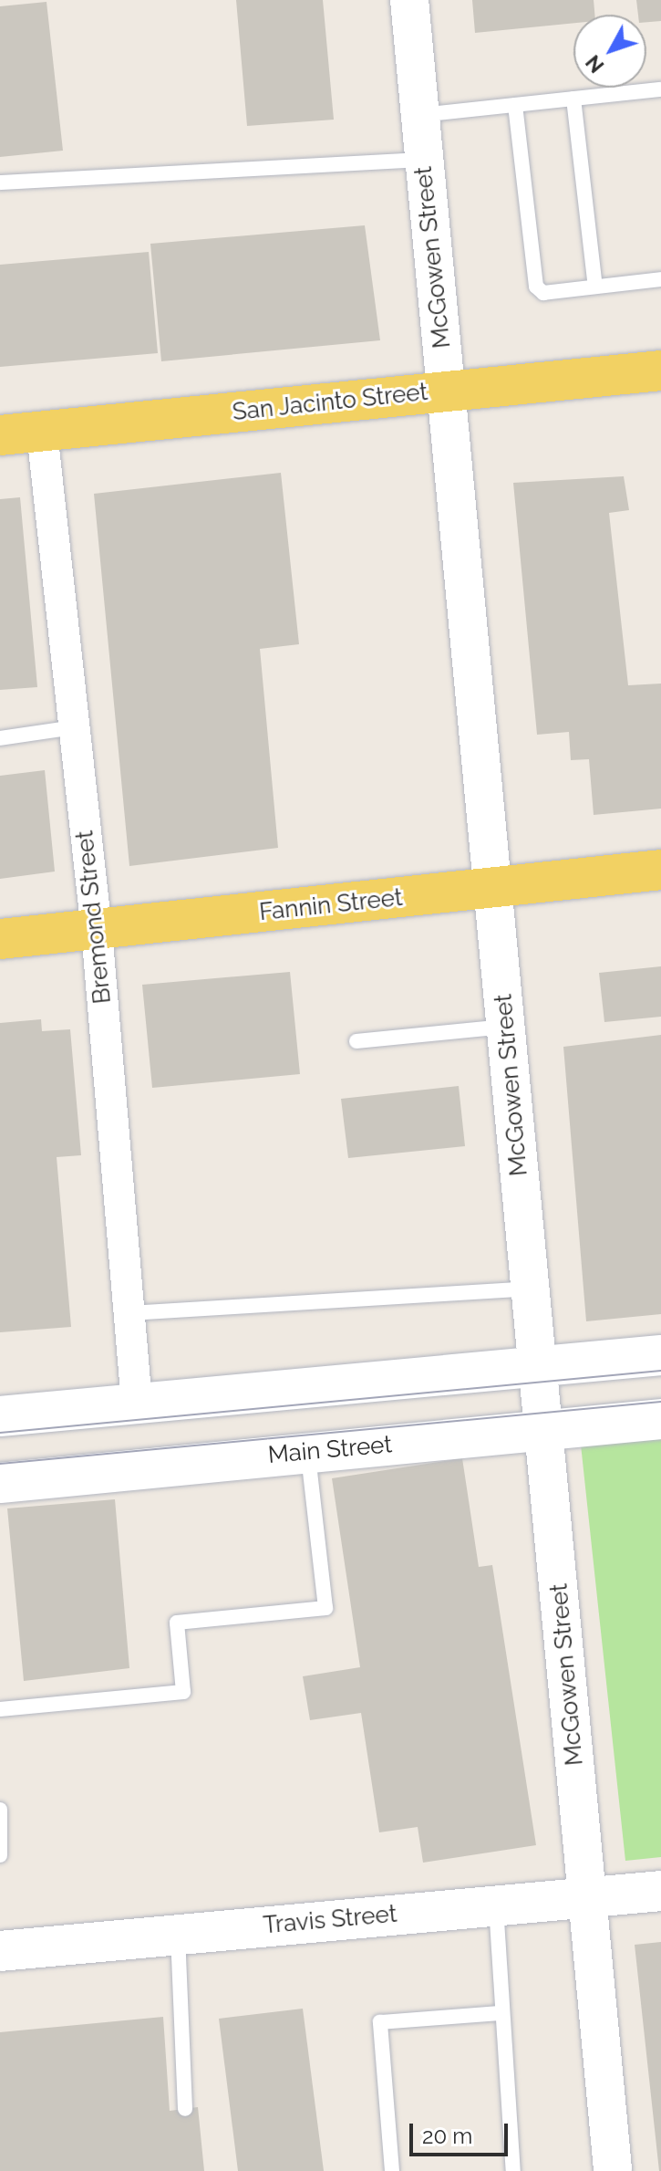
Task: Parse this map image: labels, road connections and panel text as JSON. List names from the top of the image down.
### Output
{
  "streets": {
    "main road": [
      "San Jacinto Street",
      "Fannin Street",
      "Main Street",
      "Travis Street"
    ],
    "street": ["McGowen Street", "Bremond Street"]
  },
  "crossings": [
    ["McGowen Street", "San Jacinto Street"],
    ["McGowen Street", "Fannin Street"],
    ["McGowen Street", "Main Street"],
    ["McGowen Street", "Travis Street"],
    ["San Jacinto Street", "Bremond Street"],
    ["Fannin Street", "Bremond Street"]
  ],
  "scale_bar": "20 m",
  "north": "bottom left"
}
